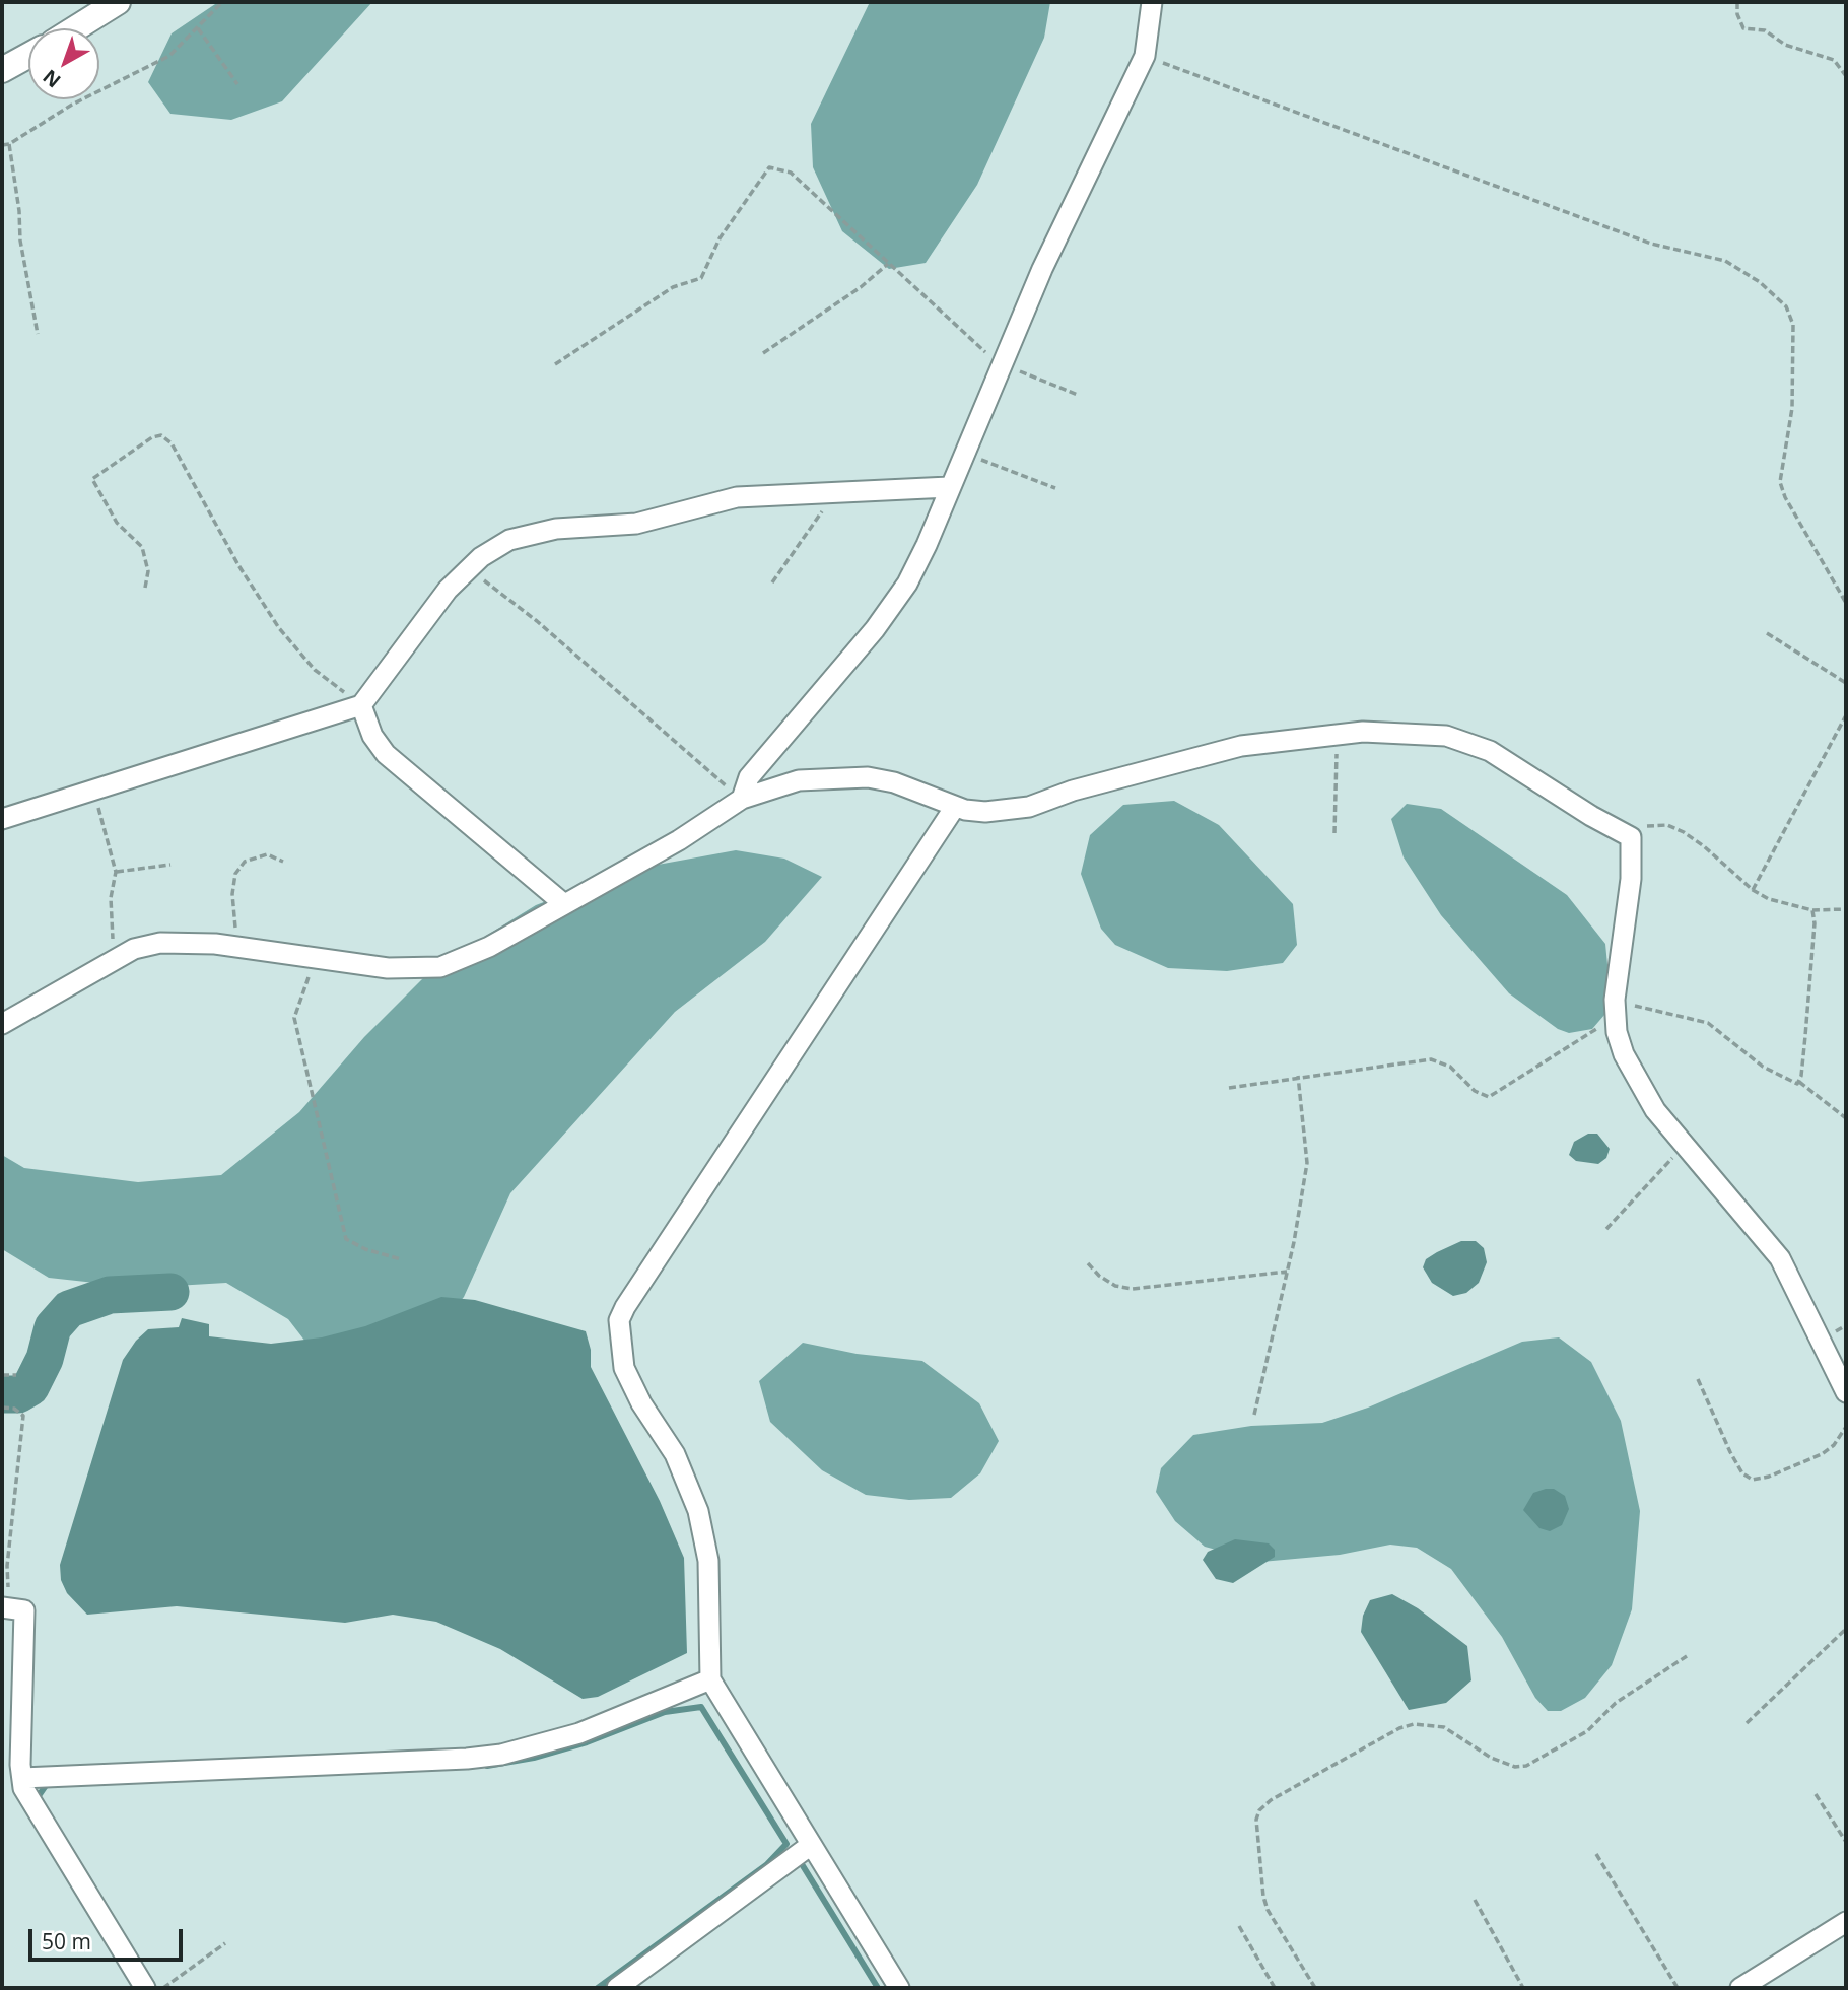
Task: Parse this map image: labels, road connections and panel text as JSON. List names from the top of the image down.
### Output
{
  "scale_bar": "50 m",
  "north": "bottom left"
}
